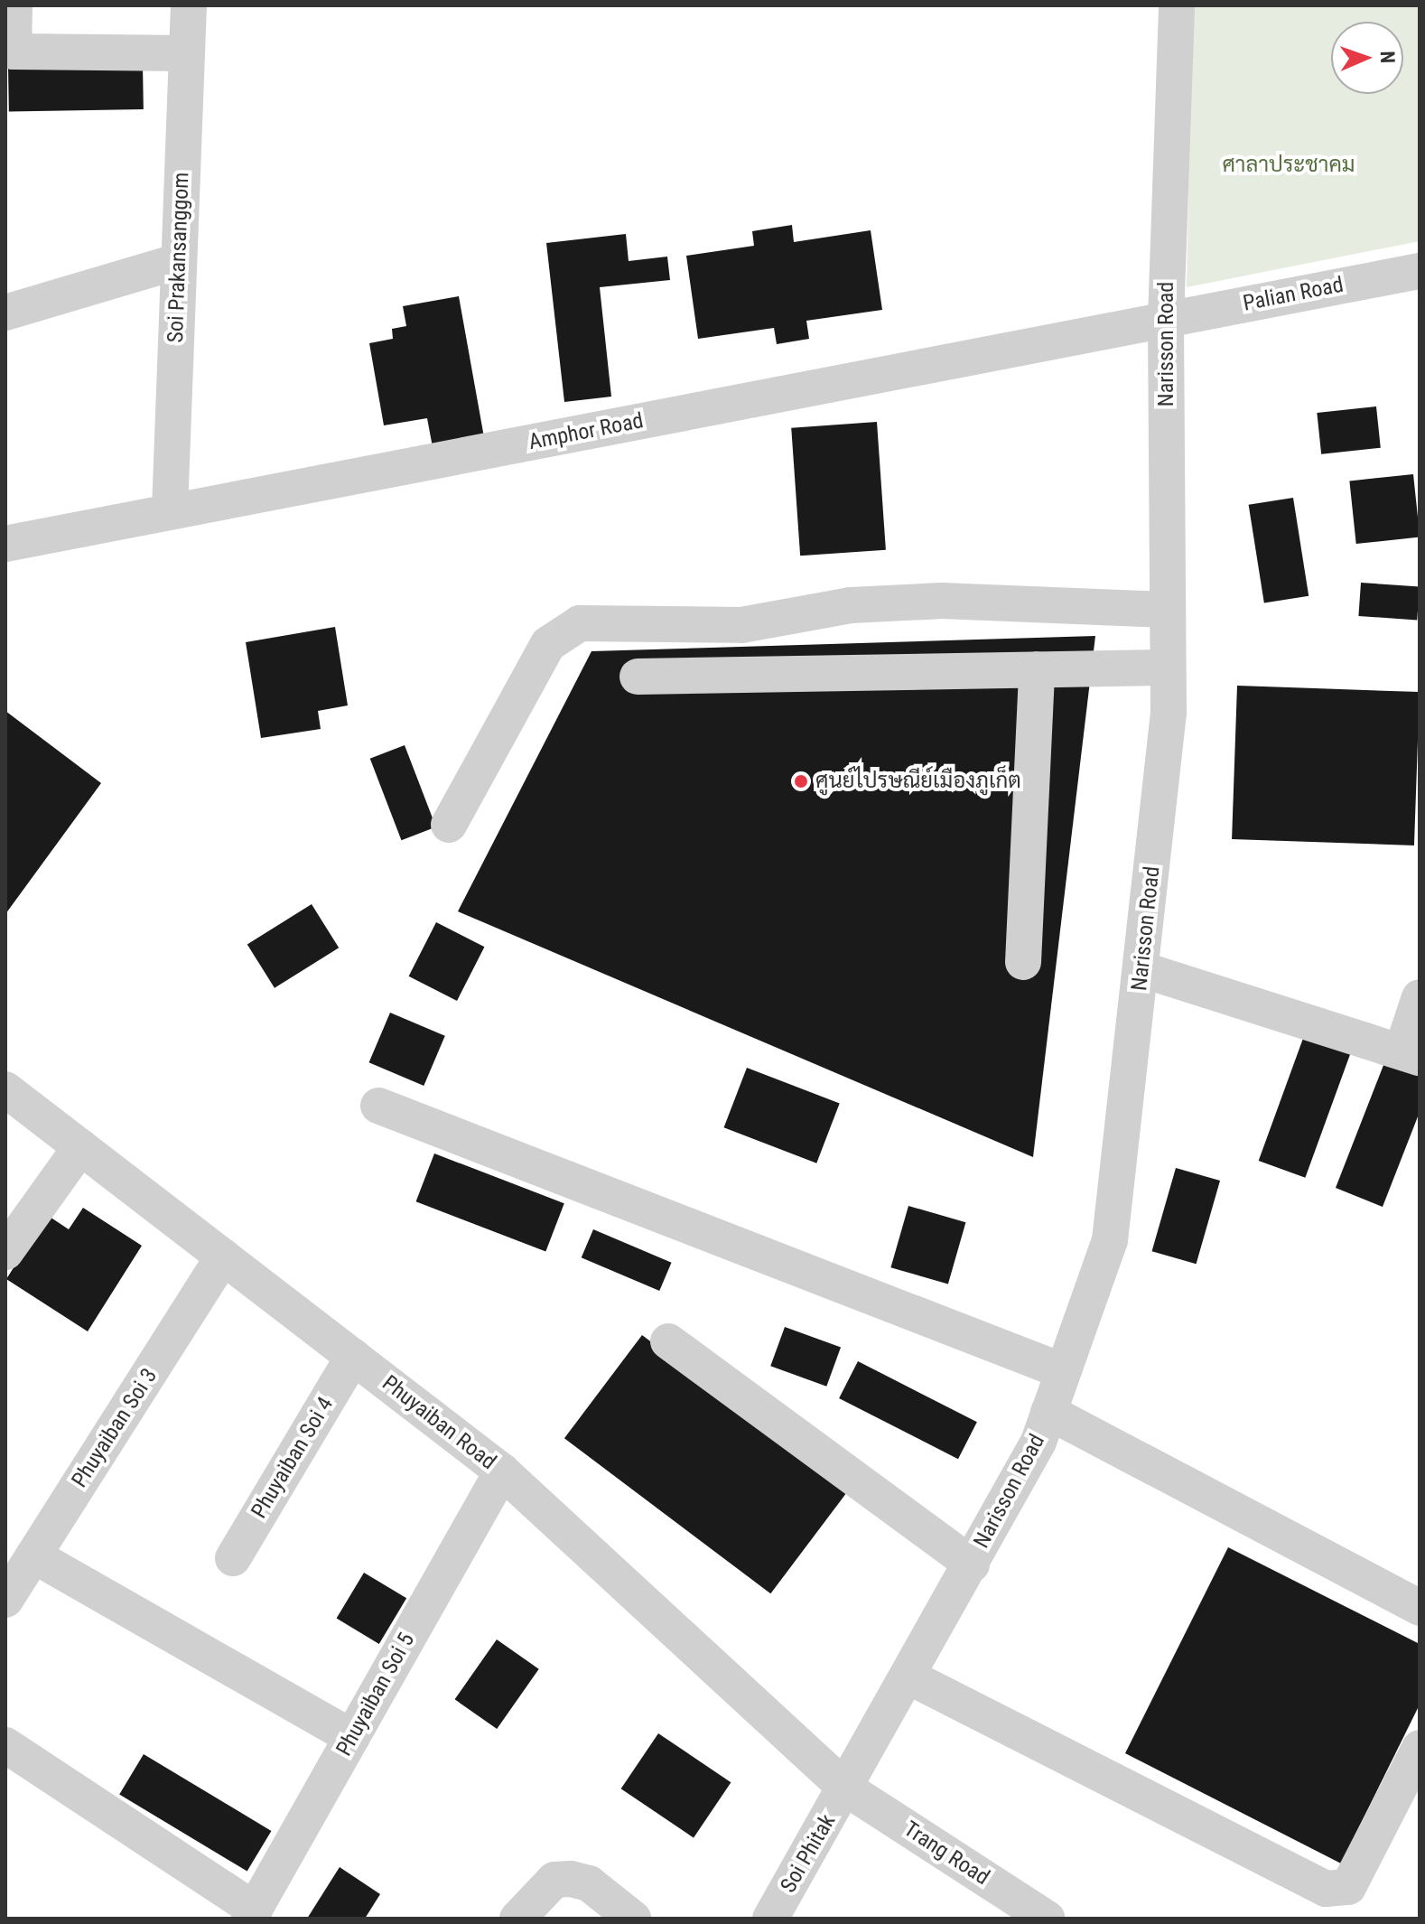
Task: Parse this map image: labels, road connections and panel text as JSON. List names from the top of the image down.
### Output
{
  "streets": {
    "street": [
      "Soi Prakansanggom",
      "Palian Road",
      "Narisson Road",
      "Amphor Road",
      "Phuyaiban Road",
      "Phuyaiban Soi 3",
      "Phuyaiban Soi 4",
      "Phuyaiban Soi 5",
      "Soi Phitak",
      "Trang Road"
    ]
  },
  "crossings": [
    ["Soi Prakansanggom", "Amphor Road"],
    ["Palian Road", "Narisson Road"],
    ["Palian Road", "Amphor Road"],
    ["Narisson Road", "Amphor Road"],
    ["Narisson Road", "Phuyaiban Road"],
    ["Narisson Road", "Soi Phitak"],
    ["Narisson Road", "Trang Road"],
    ["Phuyaiban Road", "Phuyaiban Soi 3"],
    ["Phuyaiban Road", "Phuyaiban Soi 4"],
    ["Phuyaiban Road", "Phuyaiban Soi 5"],
    ["Phuyaiban Road", "Soi Phitak"],
    ["Phuyaiban Road", "Trang Road"],
    ["Soi Phitak", "Trang Road"]
  ],
  "parks": ["ศาลาประชาคม"],
  "places": ["ศูนย์ไปรษณีย์เมืองภูเก็ต"],
  "north": "right"
}
